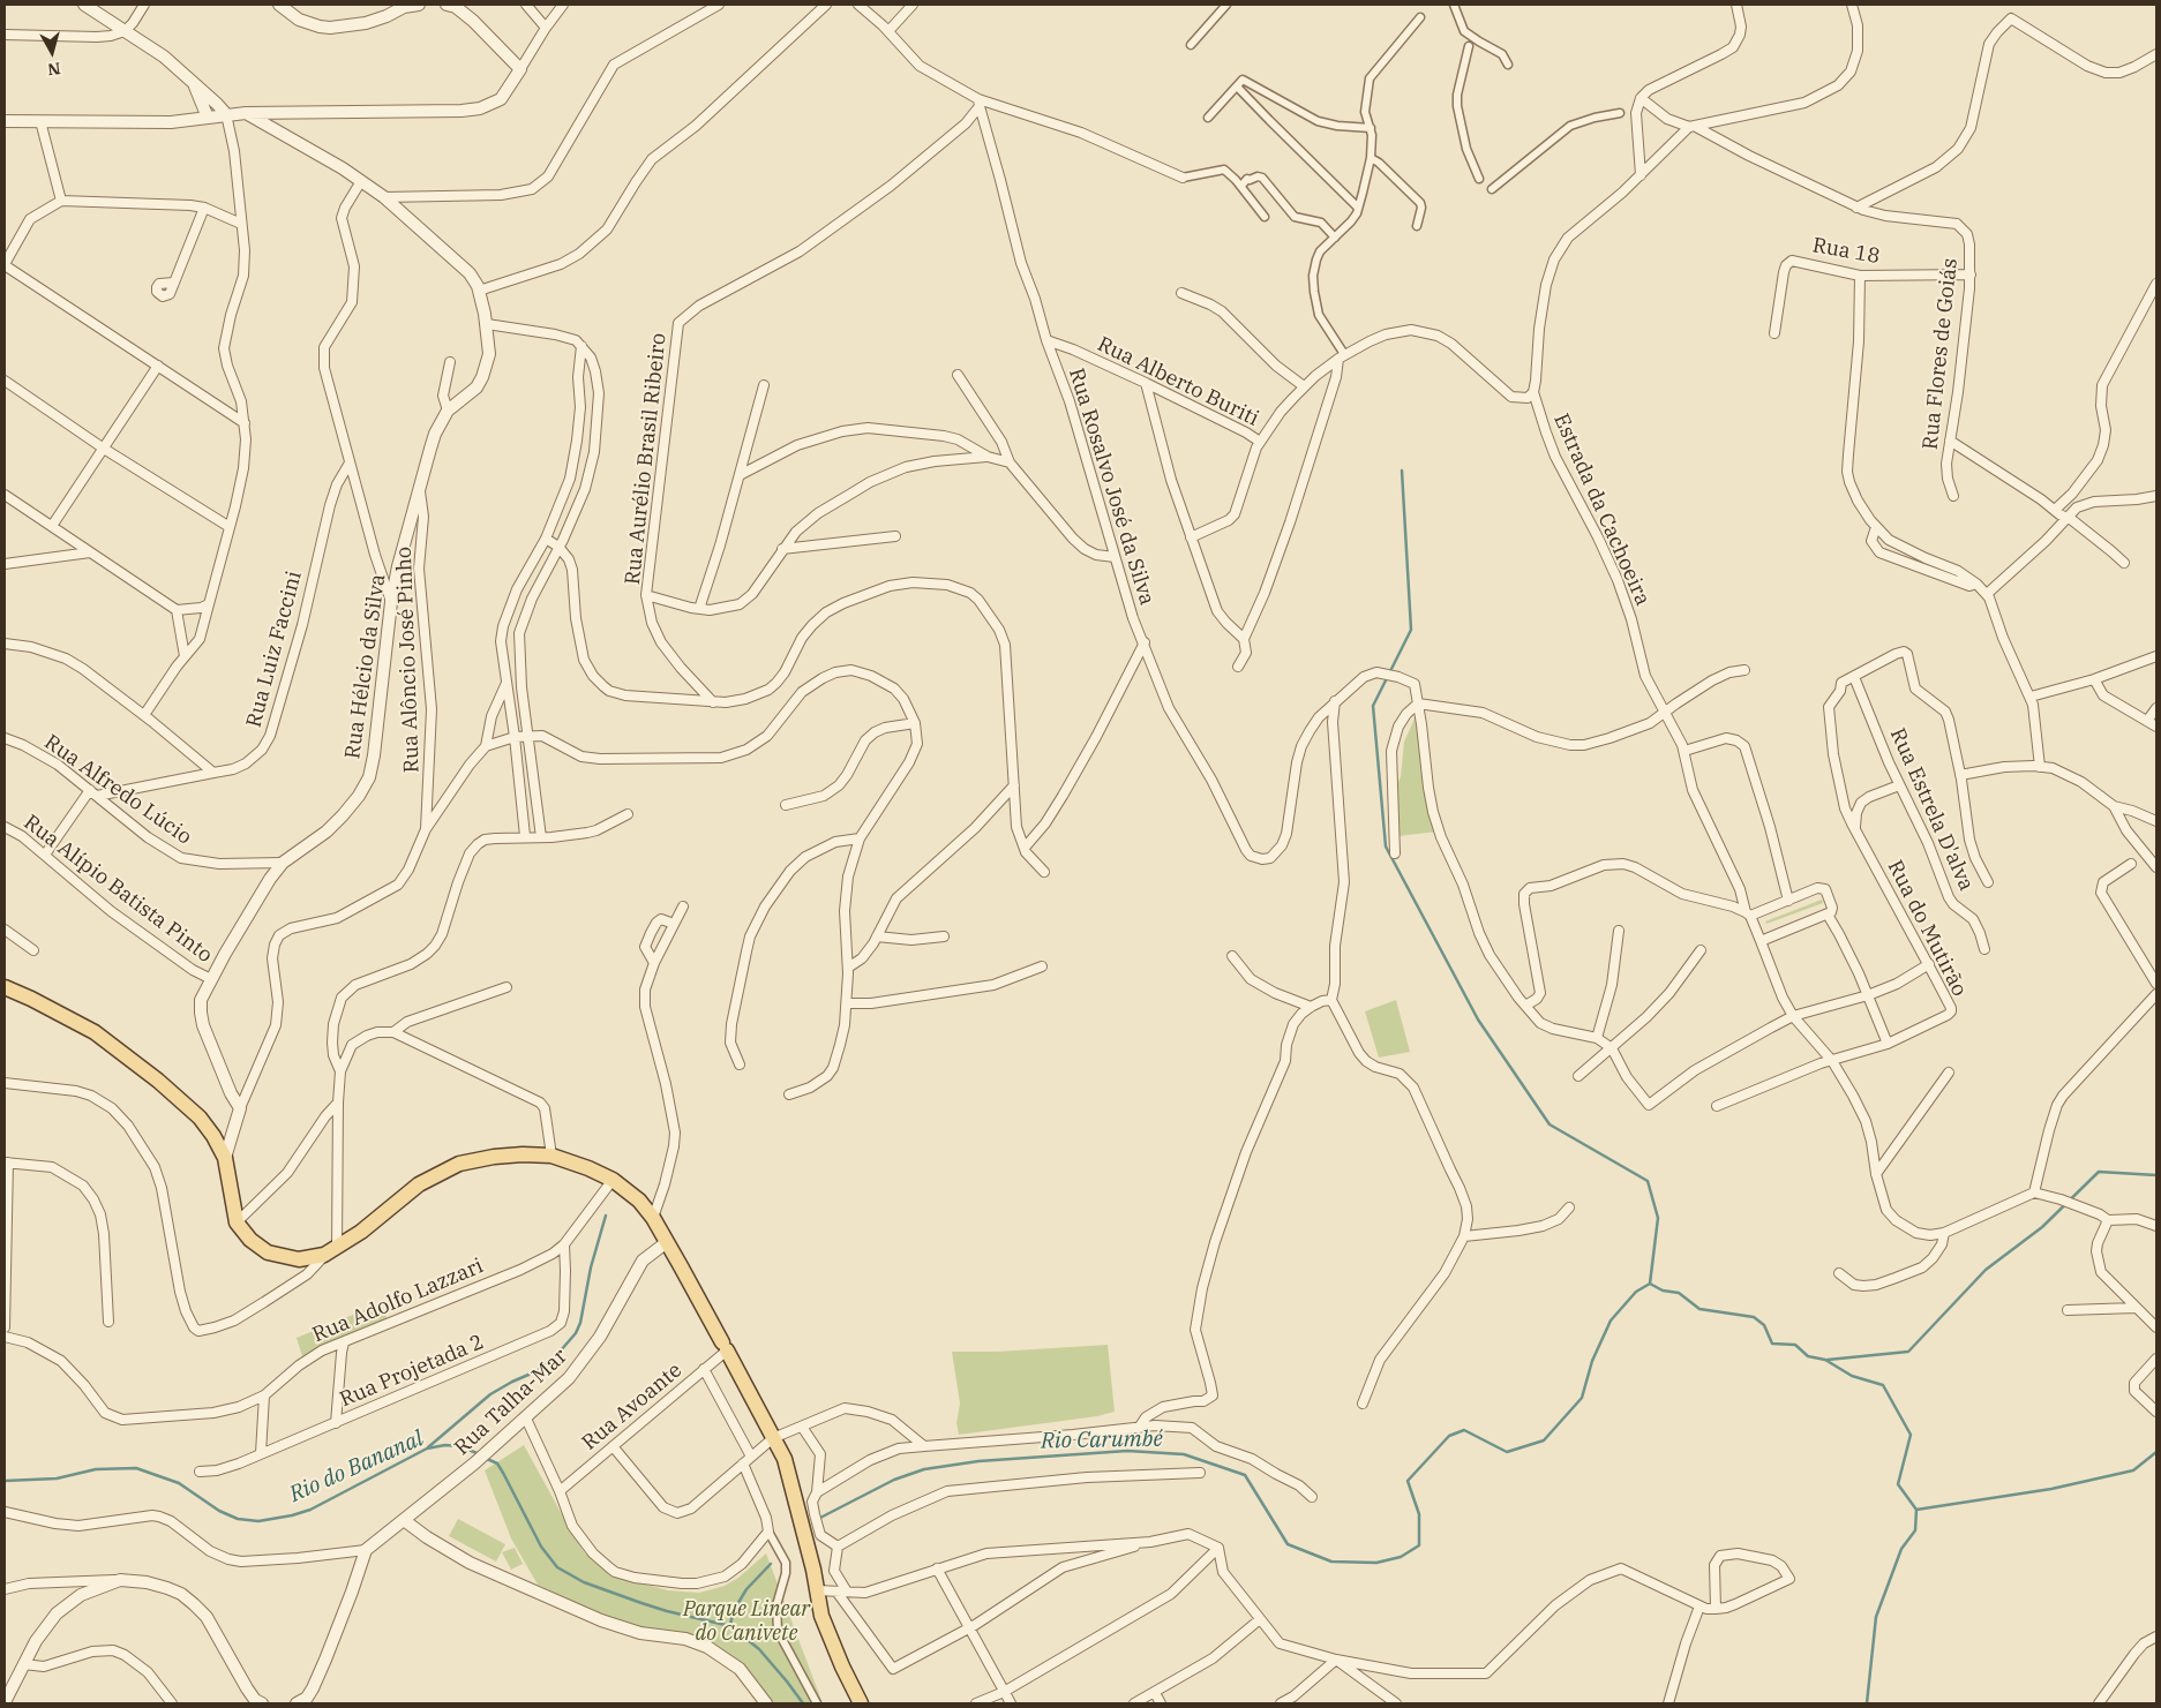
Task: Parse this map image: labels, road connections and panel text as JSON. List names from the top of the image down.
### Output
{
  "streets": {
    "street": [
      "Rua 18",
      "Rua Flores de Goiás",
      "Rua Alberto Buriti",
      "Rua Aurélio Brasil Ribeiro",
      "Rua Rosalvo José da Silva",
      "Estrada da Cachoeira",
      "Rua Luiz Faccini",
      "Rua Alôncio José Pinho",
      "Rua Hélcio da Silva",
      "Rua Alfredo Lúcio",
      "Rua Estrela D'alva",
      "Rua Alípio Batista Pinto",
      "Rua do Mutirão",
      "Rua Adolfo Lazzari",
      "Rua Projetada 2",
      "Rua Talha-Mar",
      "Rua Avoante"
    ]
  },
  "crossings": [
    ["Rua 18", "Rua Flores de Goiás"],
    ["Rua Alberto Buriti", "Rua Rosalvo José da Silva"],
    ["Rua Alberto Buriti", "Estrada da Cachoeira"],
    ["Rua Aurélio Brasil Ribeiro", "Rua Rosalvo José da Silva"],
    ["Estrada da Cachoeira", "Rua do Mutirão"],
    ["Rua Luiz Faccini", "Rua Alfredo Lúcio"],
    ["Rua Alôncio José Pinho", "Rua Hélcio da Silva"],
    ["Rua Hélcio da Silva", "Rua Alfredo Lúcio"],
    ["Rua Hélcio da Silva", "Rua Alípio Batista Pinto"],
    ["Rua Estrela D'alva", "Rua do Mutirão"],
    ["Rua Adolfo Lazzari", "Rua Projetada 2"]
  ],
  "water": ["Rio Carumbé", "Rio do Bananal"],
  "parks": ["Parque Linear do Canivete"],
  "north": "bottom"
}
